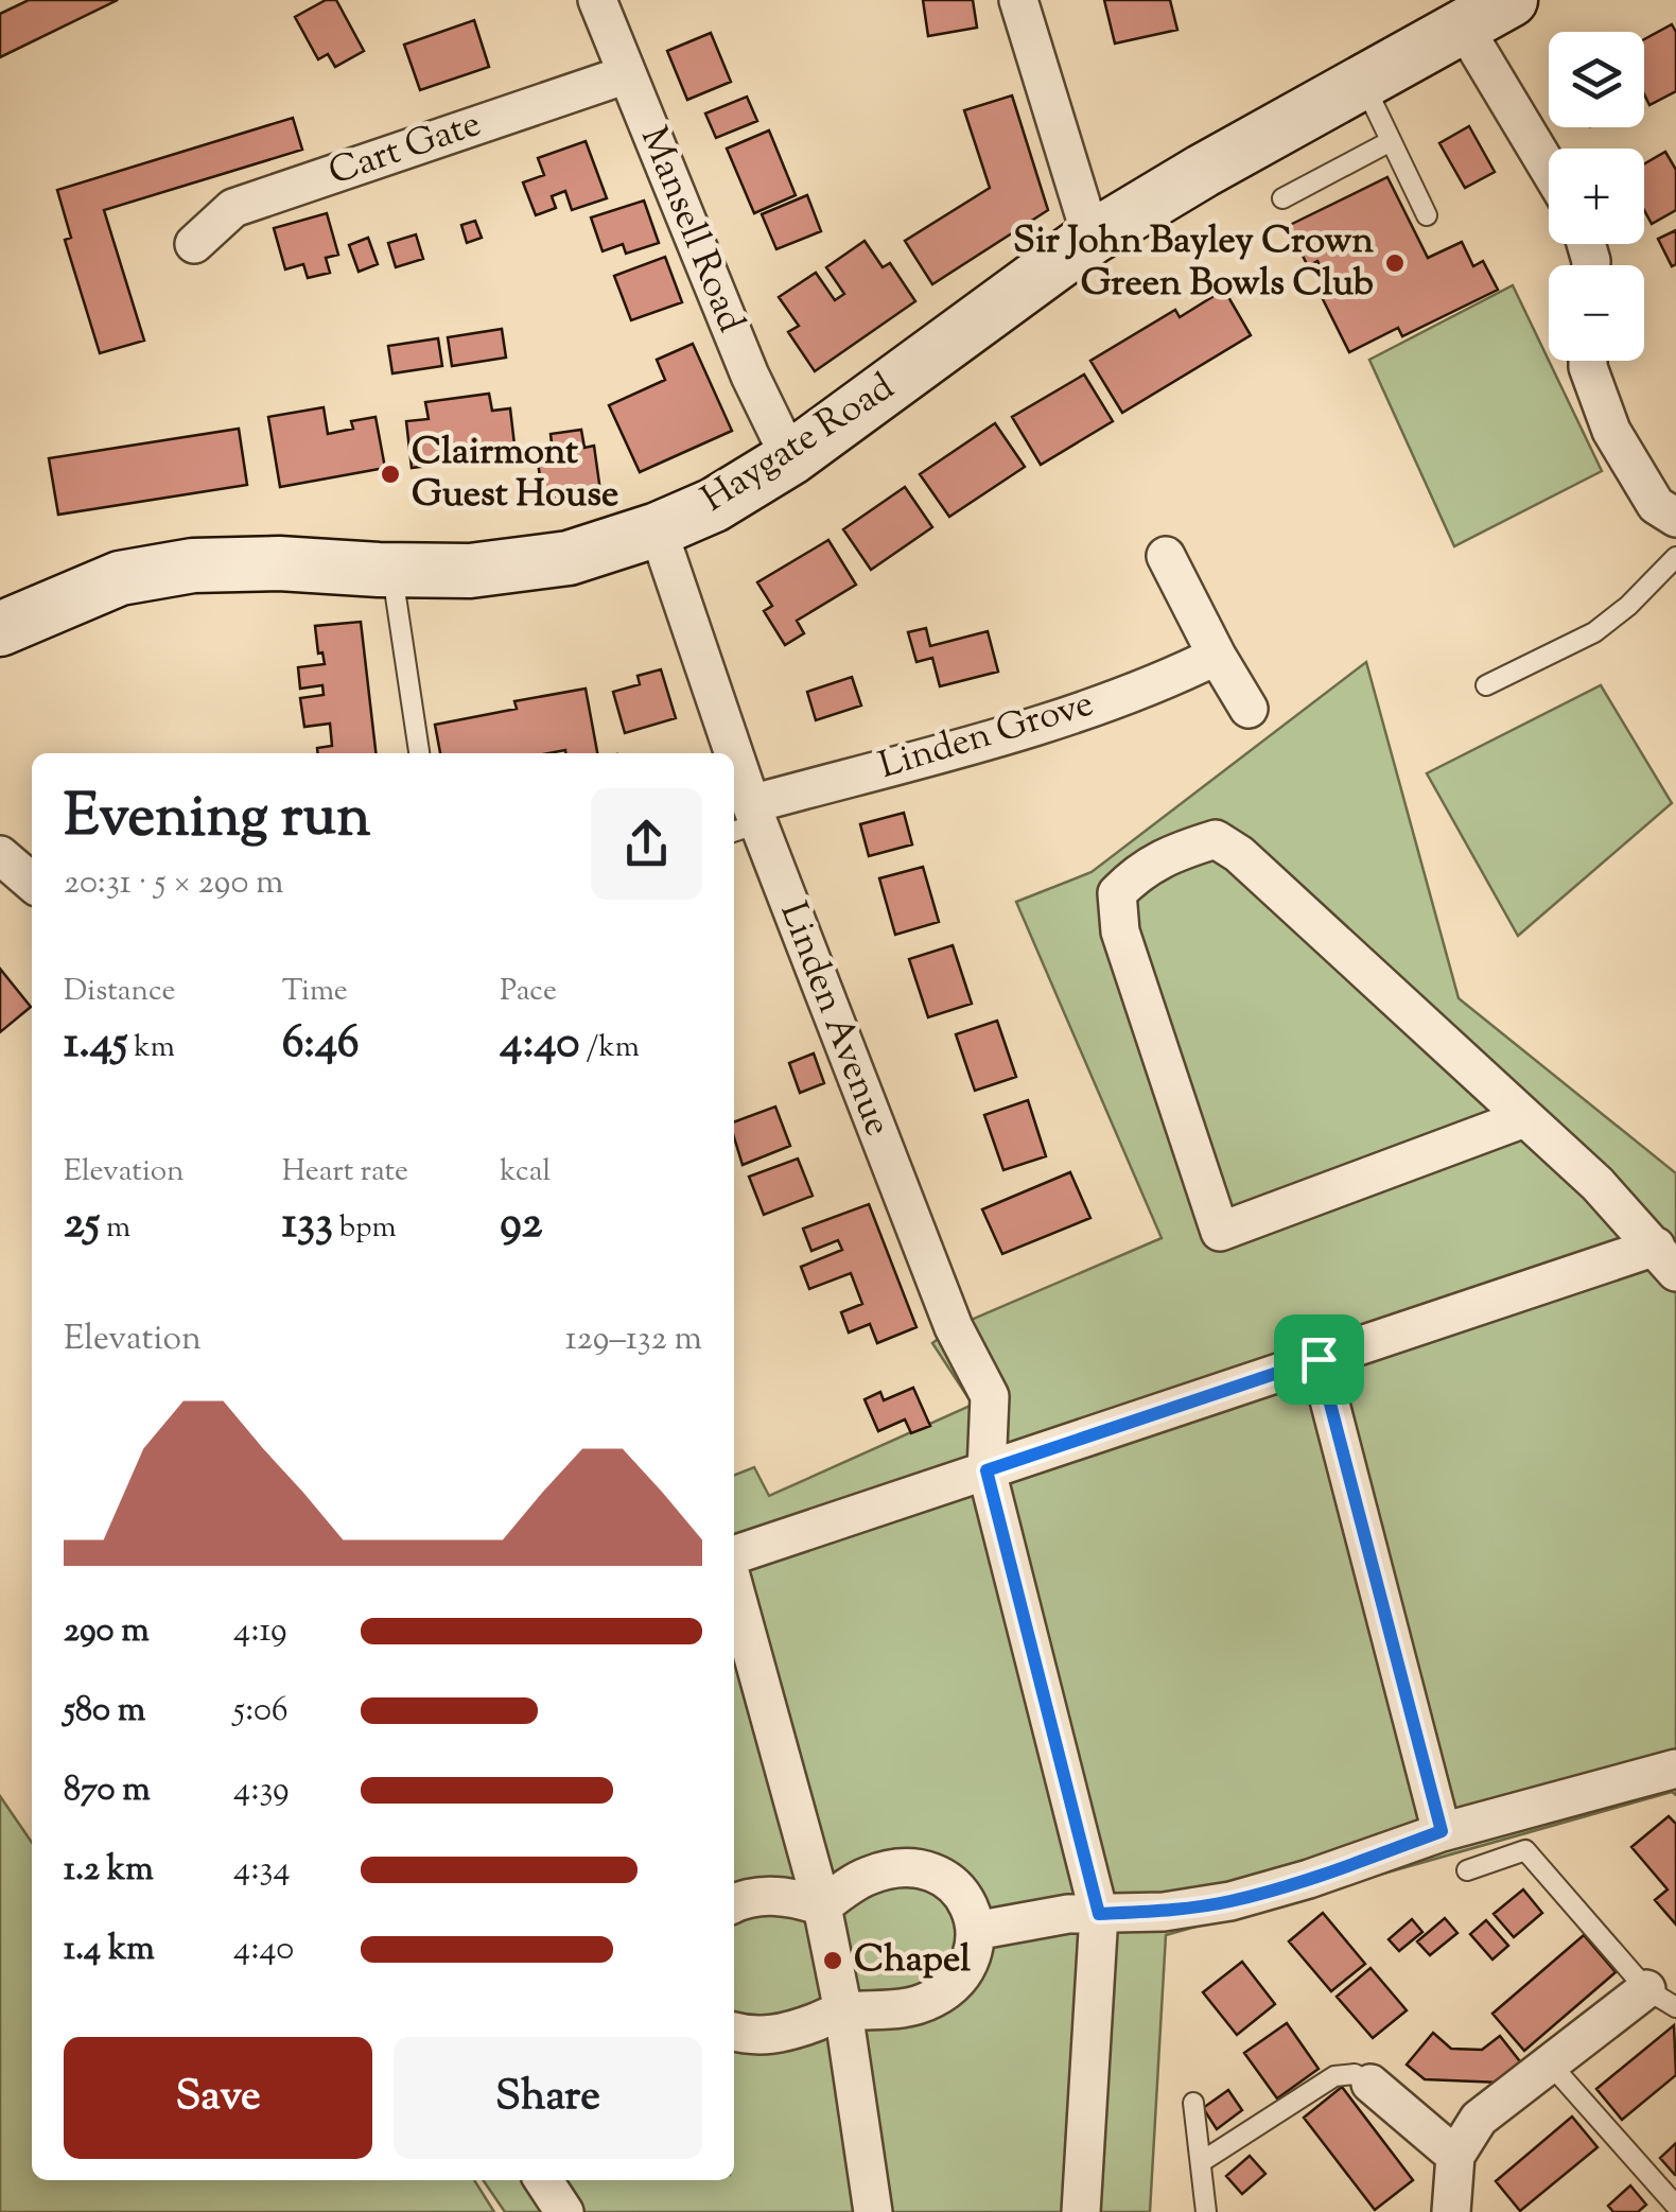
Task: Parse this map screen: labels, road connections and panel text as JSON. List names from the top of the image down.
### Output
{
  "streets": {
    "street": [
      "Cart Gate",
      "Mansell Road",
      "Haygate Road",
      "Linden Grove",
      "Linden Avenue"
    ]
  },
  "crossings": [
    ["Cart Gate", "Mansell Road"],
    ["Mansell Road", "Haygate Road"],
    ["Haygate Road", "Linden Avenue"],
    ["Linden Grove", "Linden Avenue"]
  ],
  "places": ["Sir John Bayley Crown Green Bowls Club", "Clairmont Guest House", "Chapel"],
  "page": {
    "map_buttons": ["+", "−"],
    "heading": ["Evening run", "20:31 · 5 × 290 m"],
    "stats": [
      ["Distance", "1.45 km"],
      ["Time", "6:46"],
      ["Pace", "4:40 /km"],
      ["Elevation", "25 m"],
      ["Heart rate", "133 bpm"],
      ["kcal", "92"]
    ],
    "chart": ["Elevation", "129–132 m"],
    "list": [
      {
        "name": "290 m",
        "note": "4:19"
      },
      {
        "name": "580 m",
        "note": "5:06"
      },
      {
        "name": "870 m",
        "note": "4:39"
      },
      {
        "name": "1.2 km",
        "note": "4:34"
      },
      {
        "name": "1.4 km",
        "note": "4:40"
      }
    ],
    "buttons": ["Save", "Share"]
  }
}
